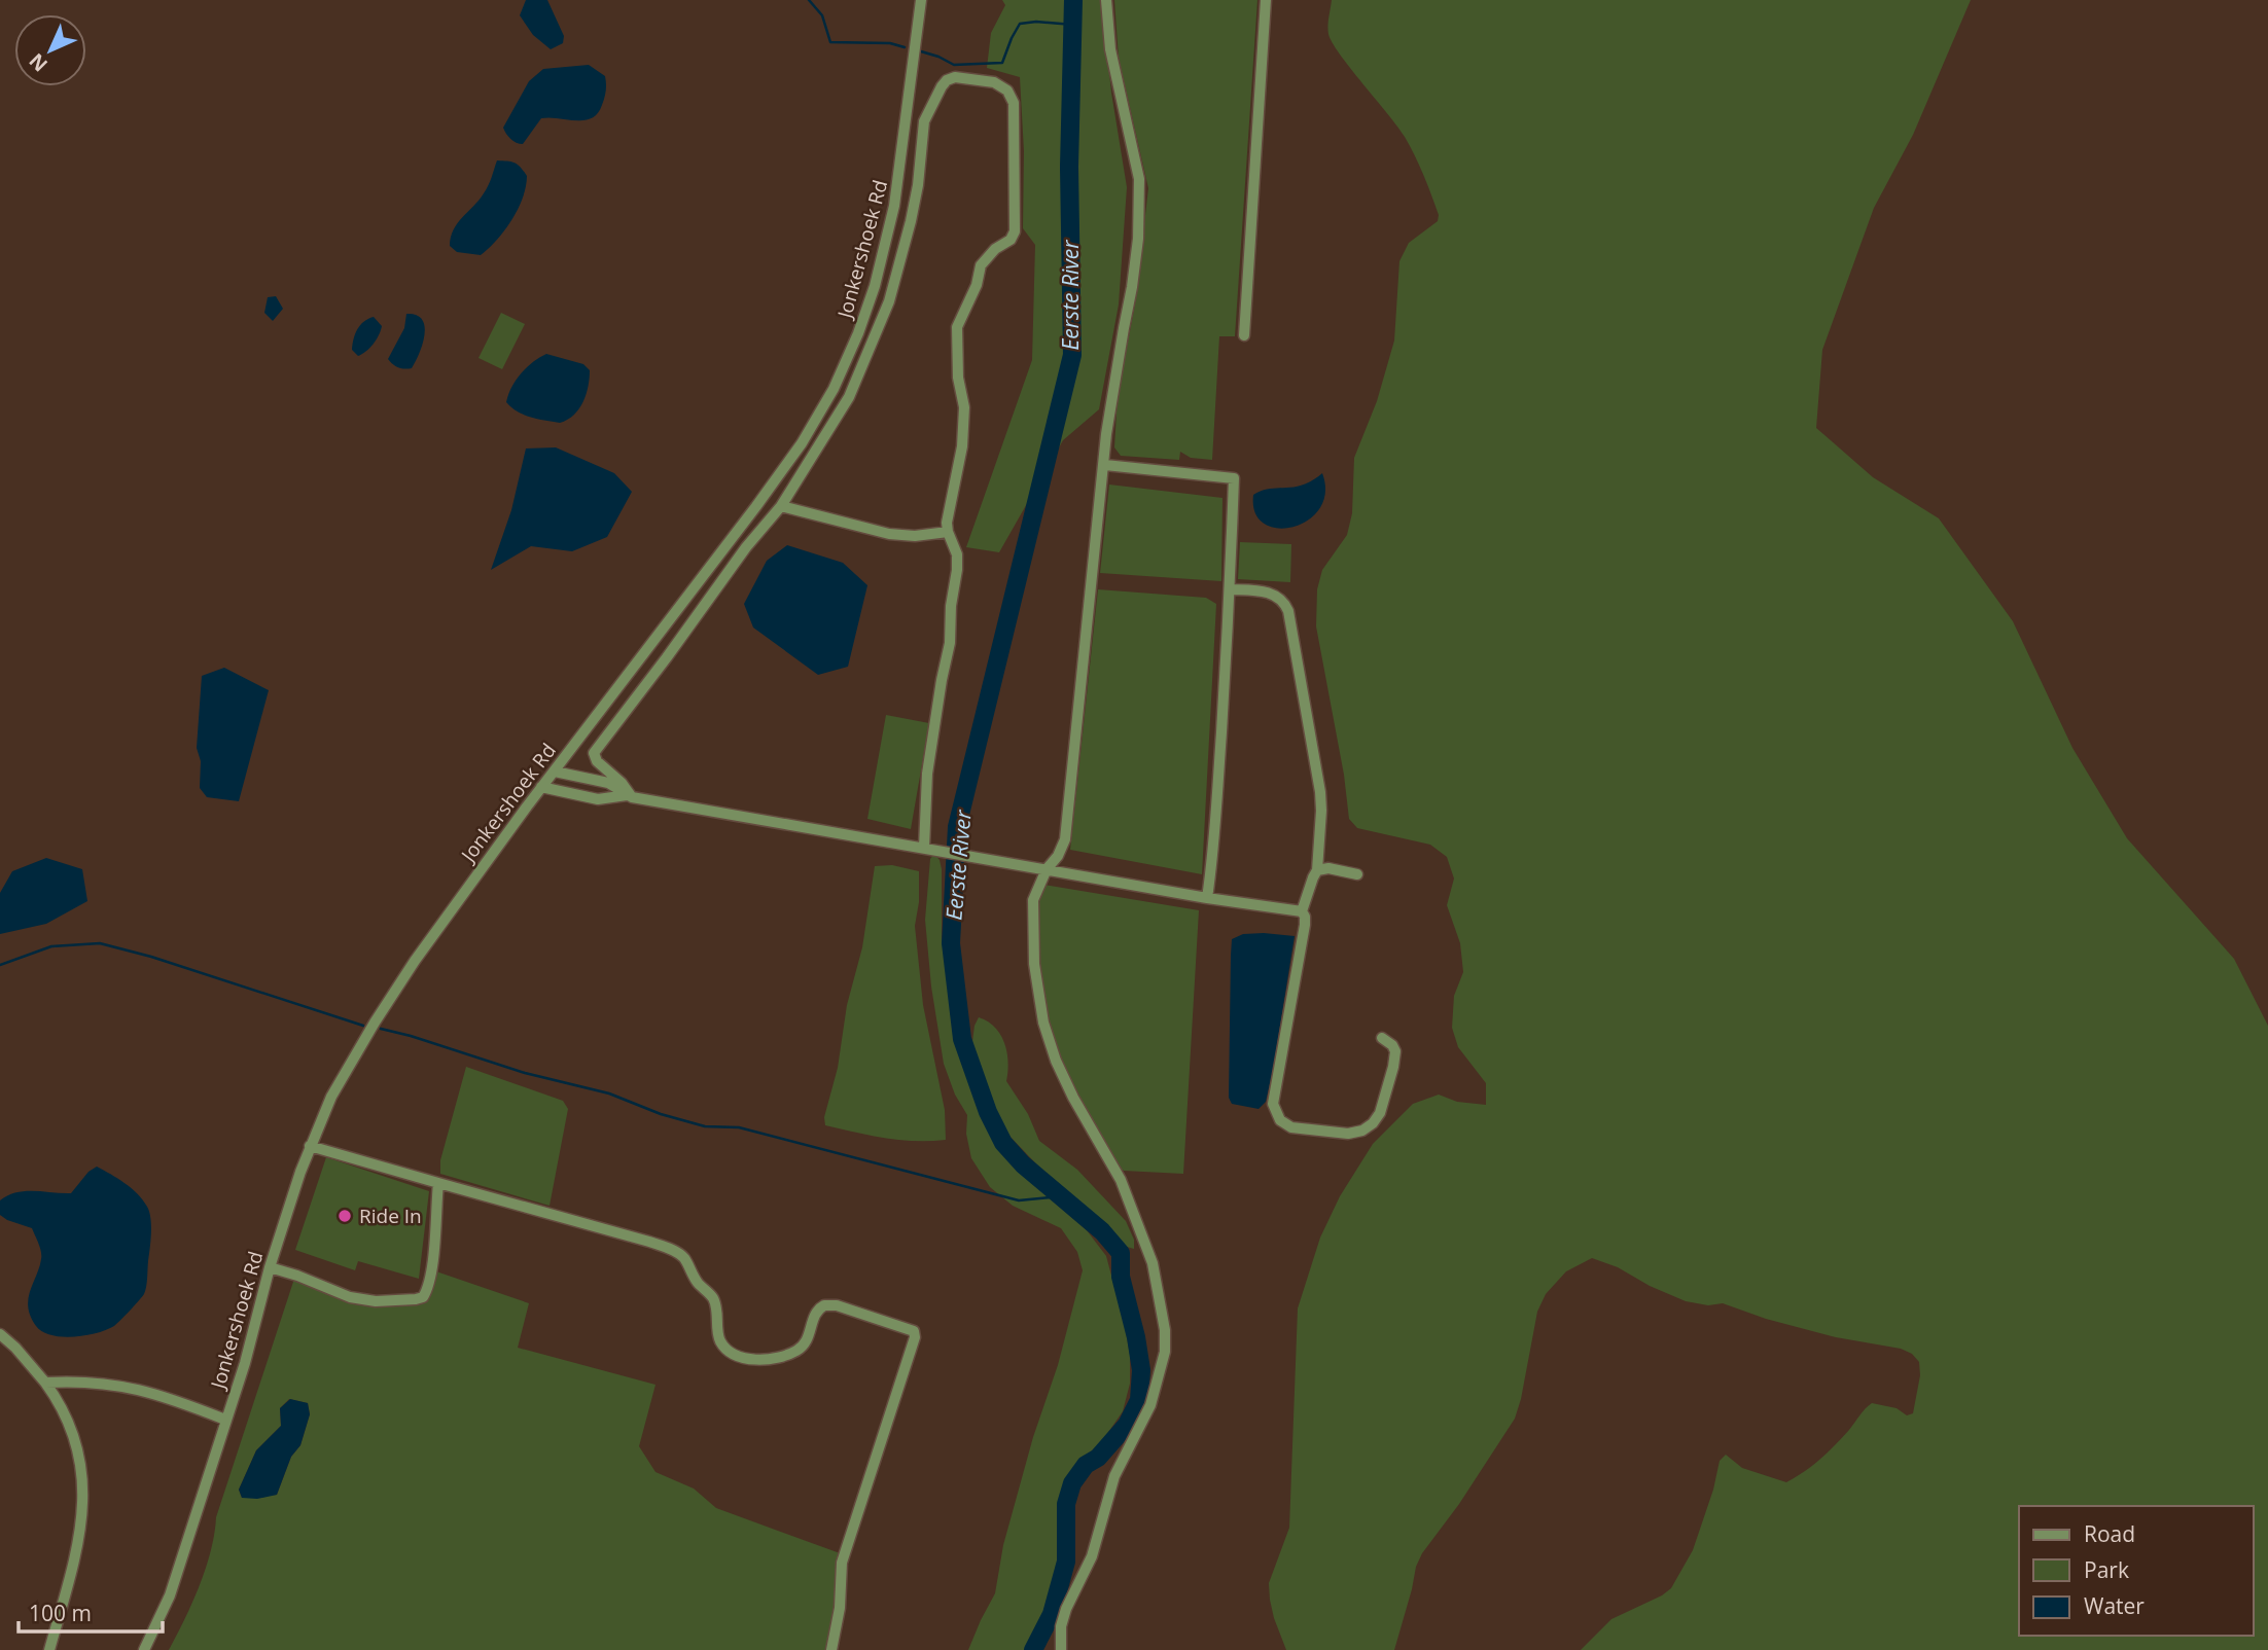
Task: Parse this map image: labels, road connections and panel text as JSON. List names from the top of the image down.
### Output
{
  "streets": {
    "street": ["Jonkershoek Rd"]
  },
  "water": ["Eerste River"],
  "places": ["Ride In"],
  "legend": ["Road", "Park", "Water"],
  "scale_bar": "100 m",
  "north": "bottom left"
}
